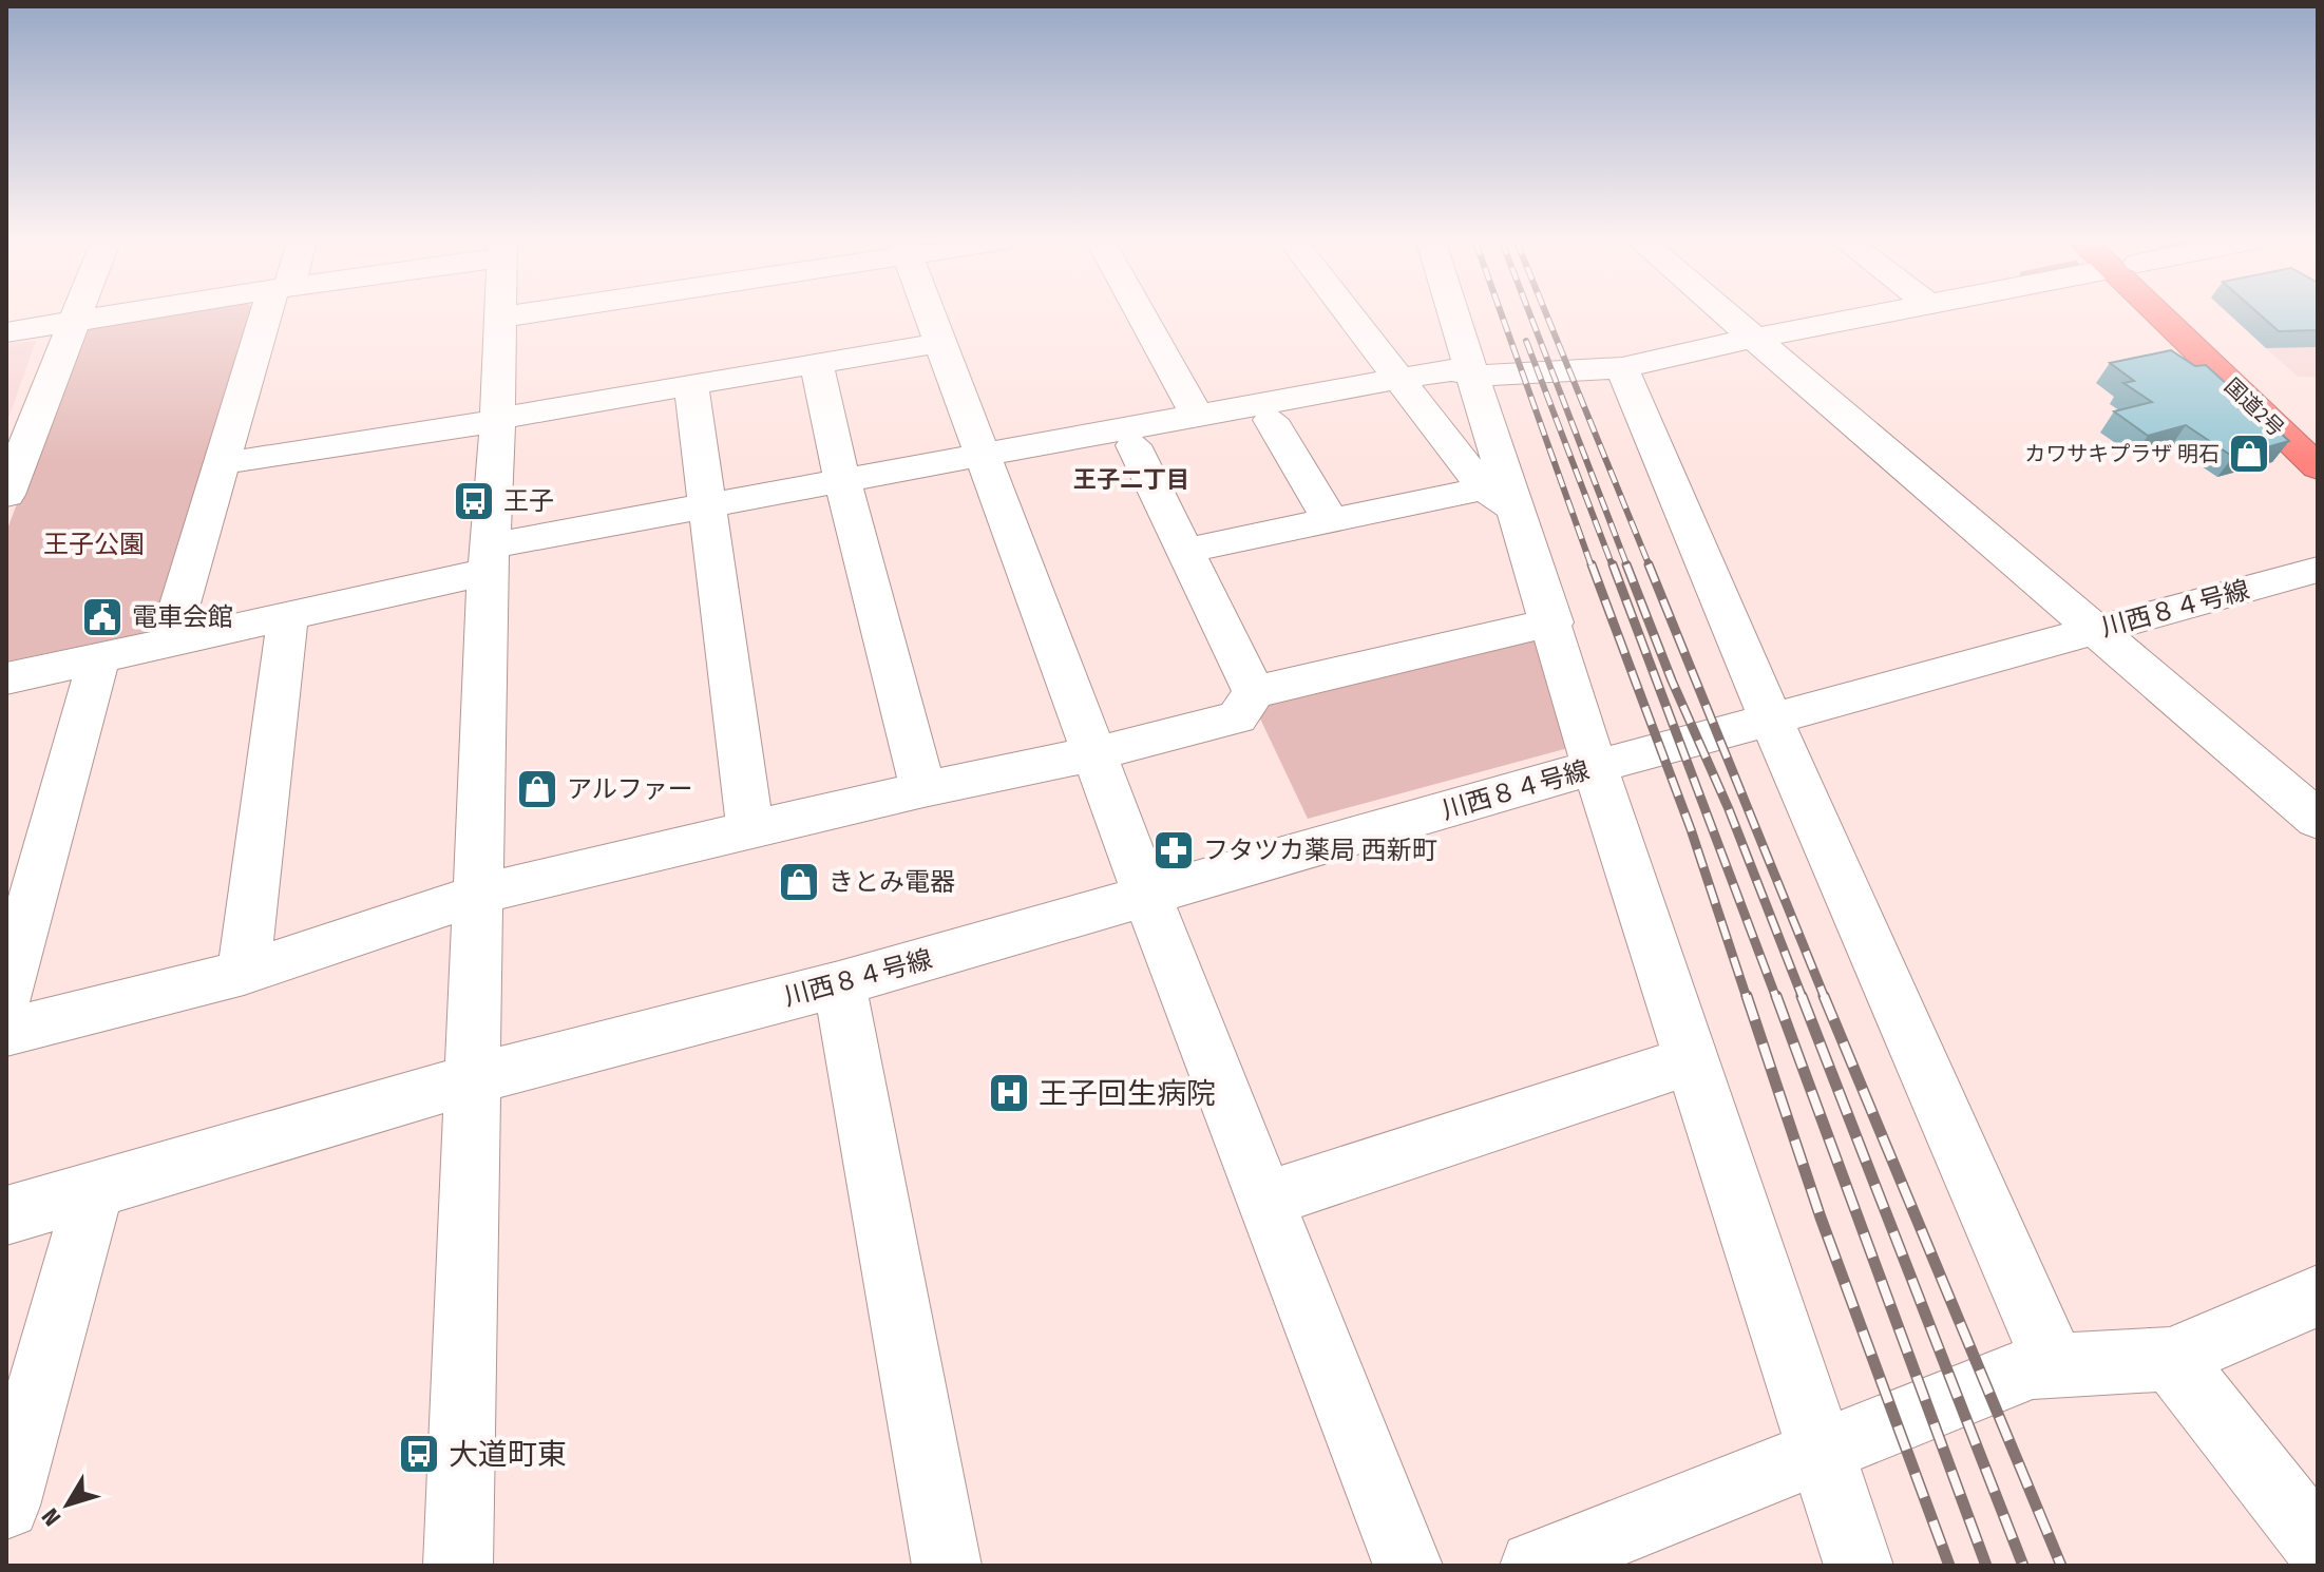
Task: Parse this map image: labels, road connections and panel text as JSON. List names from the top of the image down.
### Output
{
  "streets": {
    "highway": ["国道2号"],
    "street": ["川西８４号線"]
  },
  "districts": ["王子二丁目"],
  "parks": ["王子公園"],
  "places": {
    "shop": ["カワサキプラザ 明石", "アルファー", "きとみ電器"],
    "bus stop": ["王子", "大道町東"],
    "public building": ["電車会館"],
    "pharmacy": ["フタツカ薬局 西新町"],
    "hospital": ["王子回生病院"]
  },
  "north": "bottom left"
}
